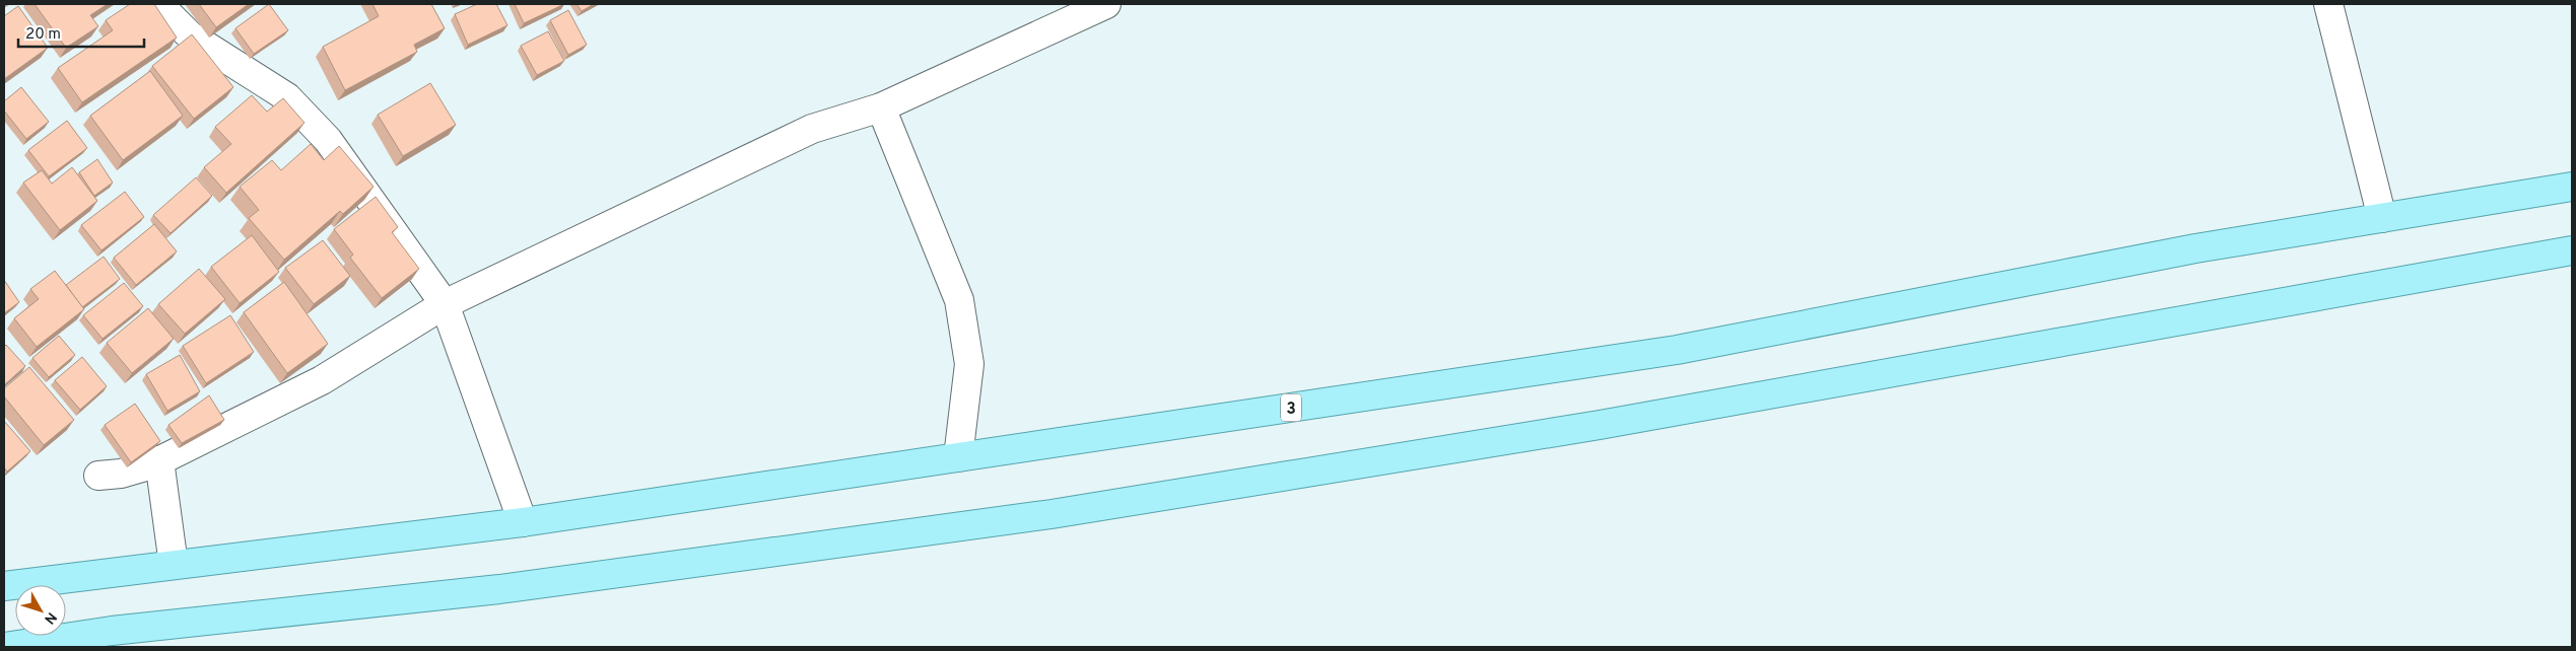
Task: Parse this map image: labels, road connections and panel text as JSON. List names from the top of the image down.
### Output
{
  "streets": {
    "main road": ["3"]
  },
  "scale_bar": "20 m",
  "north": "bottom right"
}
